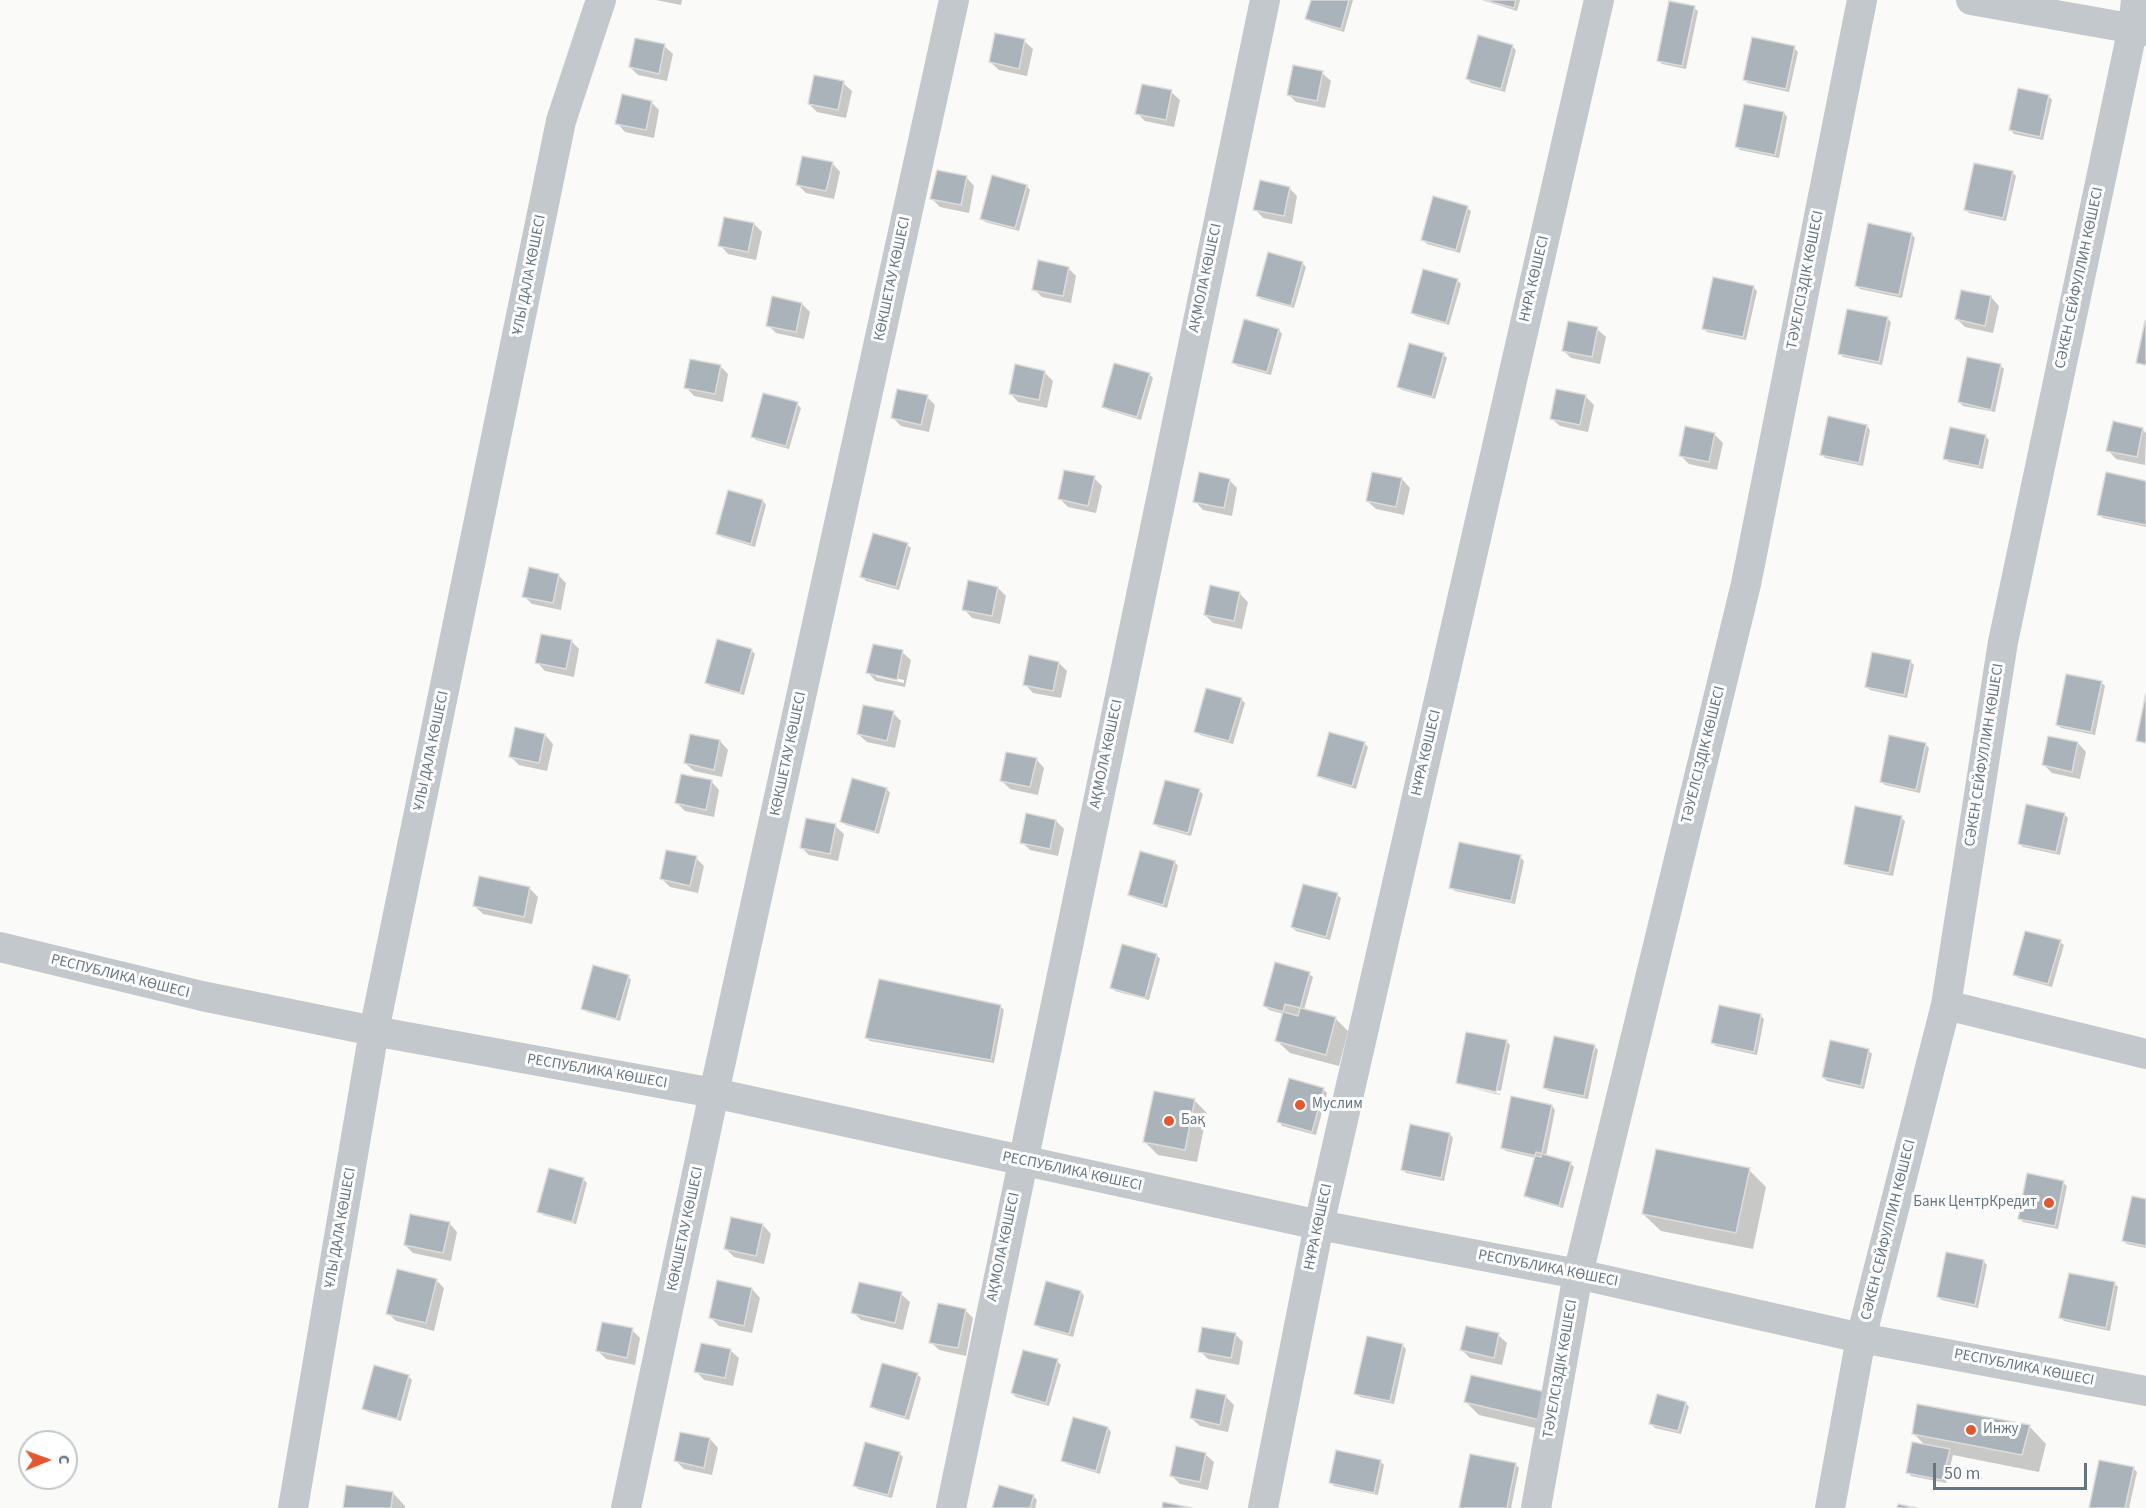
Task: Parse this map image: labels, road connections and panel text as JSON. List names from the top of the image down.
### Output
{
  "streets": {
    "street": [
      "ҰЛЫ ДАЛА КӨШЕСІ",
      "АҚМОЛА КӨШЕСІ",
      "СӘКЕН СЕЙФУЛЛИН КӨШЕСІ",
      "КӨКШЕТАУ КӨШЕСІ",
      "НҰРА КӨШЕСІ",
      "ТӘУЕЛСІЗДІК КӨШЕСІ",
      "РЕСПУБЛИКА КӨШЕСІ"
    ]
  },
  "crossings": [
    ["ҰЛЫ ДАЛА КӨШЕСІ", "РЕСПУБЛИКА КӨШЕСІ"],
    ["АҚМОЛА КӨШЕСІ", "РЕСПУБЛИКА КӨШЕСІ"],
    ["СӘКЕН СЕЙФУЛЛИН КӨШЕСІ", "РЕСПУБЛИКА КӨШЕСІ"],
    ["КӨКШЕТАУ КӨШЕСІ", "РЕСПУБЛИКА КӨШЕСІ"],
    ["НҰРА КӨШЕСІ", "РЕСПУБЛИКА КӨШЕСІ"],
    ["ТӘУЕЛСІЗДІК КӨШЕСІ", "РЕСПУБЛИКА КӨШЕСІ"]
  ],
  "places": [
    "Муслим",
    "Бақ",
    "Банк ЦентрКредит",
    "Инжу"
  ],
  "scale_bar": "50 m",
  "north": "right"
}
